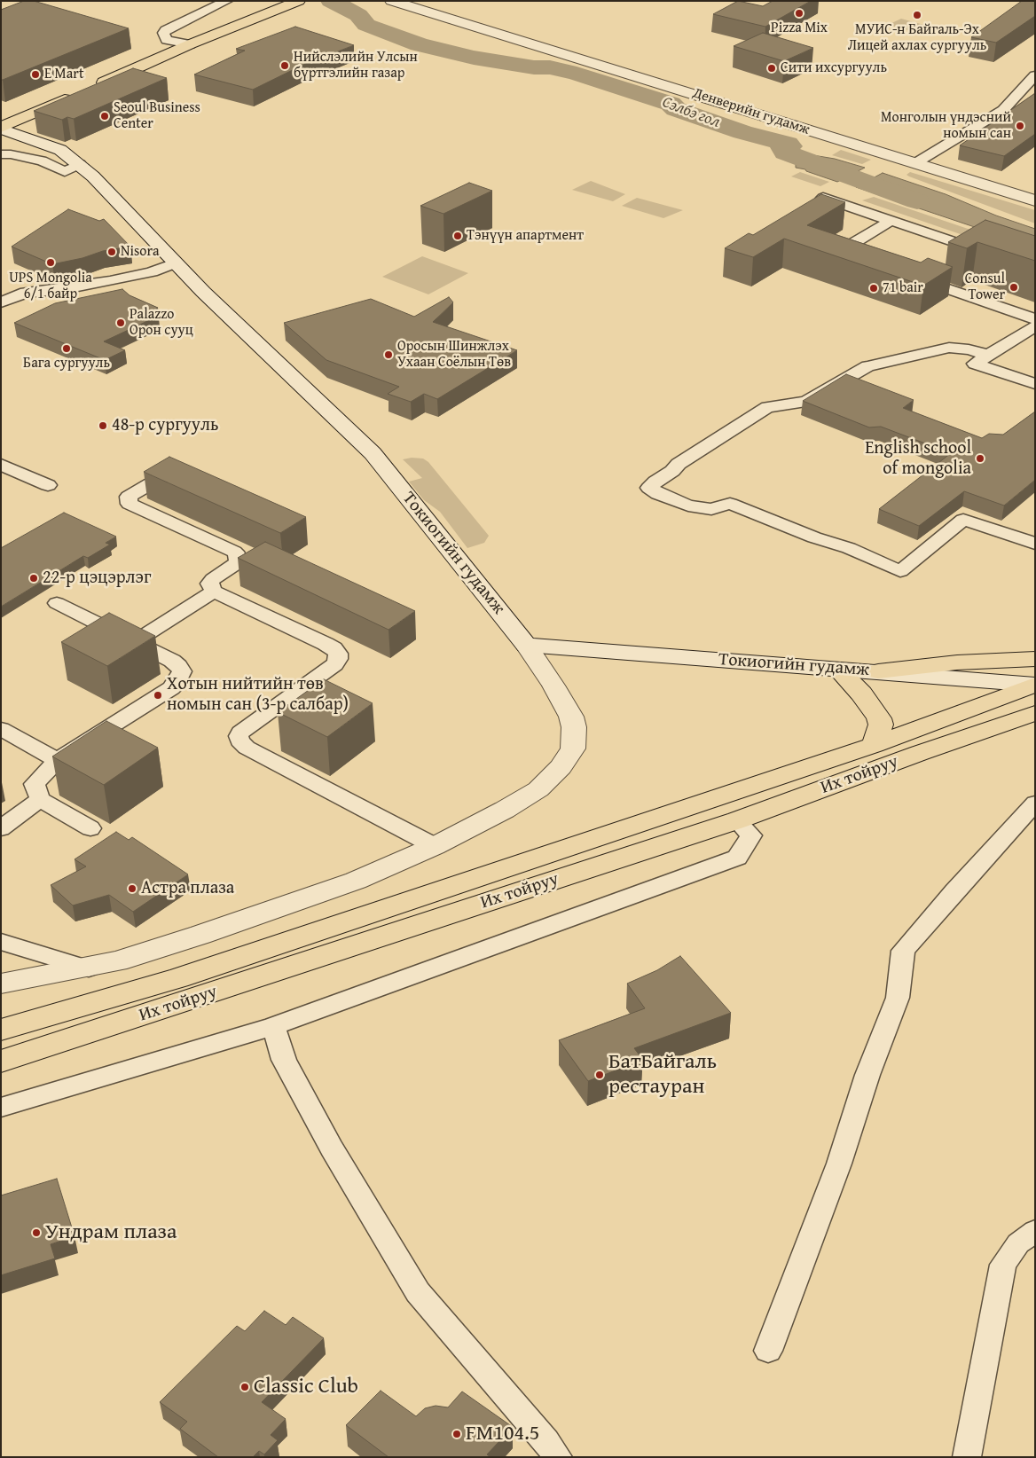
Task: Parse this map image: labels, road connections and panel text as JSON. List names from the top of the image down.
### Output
{
  "streets": {
    "main road": ["Денверийн гудамж", "Токиогийн гудамж", "Их тойруу"]
  },
  "crossings": [
    ["Токиогийн гудамж", "Их тойруу"]
  ],
  "water": ["Сэлбэ гол"],
  "places": [
    "Pizza Mix",
    "МУИС-н Байгаль-Эх Лицей ахлах сургууль",
    "Нийслэлийн Улсын бүртгэлийн газар",
    "Сити ихсургууль",
    "E Mart",
    "Seoul Business Center",
    "Монголын үндэсний номын сан",
    "Тэнүүн апартмент",
    "Nisora",
    "UPS Mongolia 6/1 байр",
    "Consul Tower",
    "71 bair",
    "Palazzo Орон сууц",
    "Бага сургууль",
    "Оросын Шинжлэх Ухаан Соёлын Төв",
    "48-р сургууль",
    "English school of mongolia",
    "22-р цэцэрлэг",
    "Хотын нийтийн төв номын сан (3-р салбар)",
    "Астра плаза",
    "БатБайгаль рестауран",
    "Ундрам плаза",
    "Classic Club",
    "FM104.5"
  ]
}
